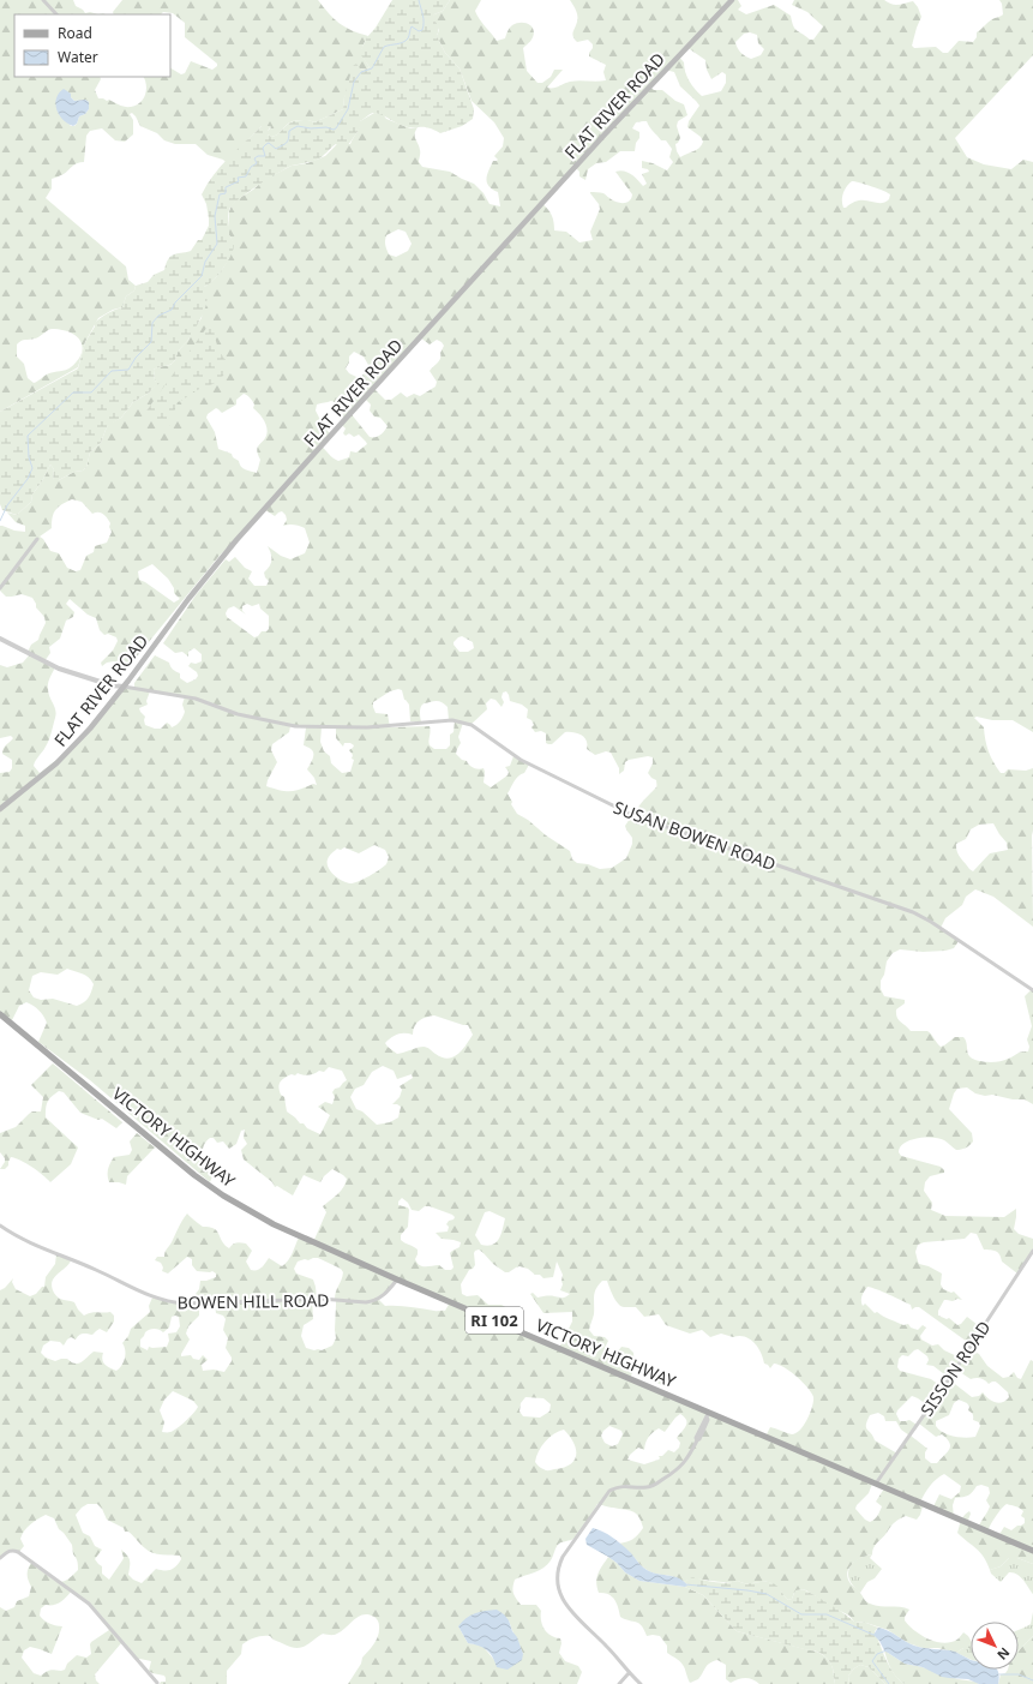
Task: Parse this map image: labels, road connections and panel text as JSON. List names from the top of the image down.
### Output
{
  "streets": {
    "main road": ["FLAT RIVER ROAD", "VICTORY HIGHWAY", "RI 102"],
    "street": ["SUSAN BOWEN ROAD", "BOWEN HILL ROAD", "SISSON ROAD"]
  },
  "crossings": [
    ["FLAT RIVER ROAD", "SUSAN BOWEN ROAD"],
    ["VICTORY HIGHWAY", "BOWEN HILL ROAD"],
    ["VICTORY HIGHWAY", "SISSON ROAD"]
  ],
  "legend": ["Road", "Water"],
  "north": "bottom right"
}
